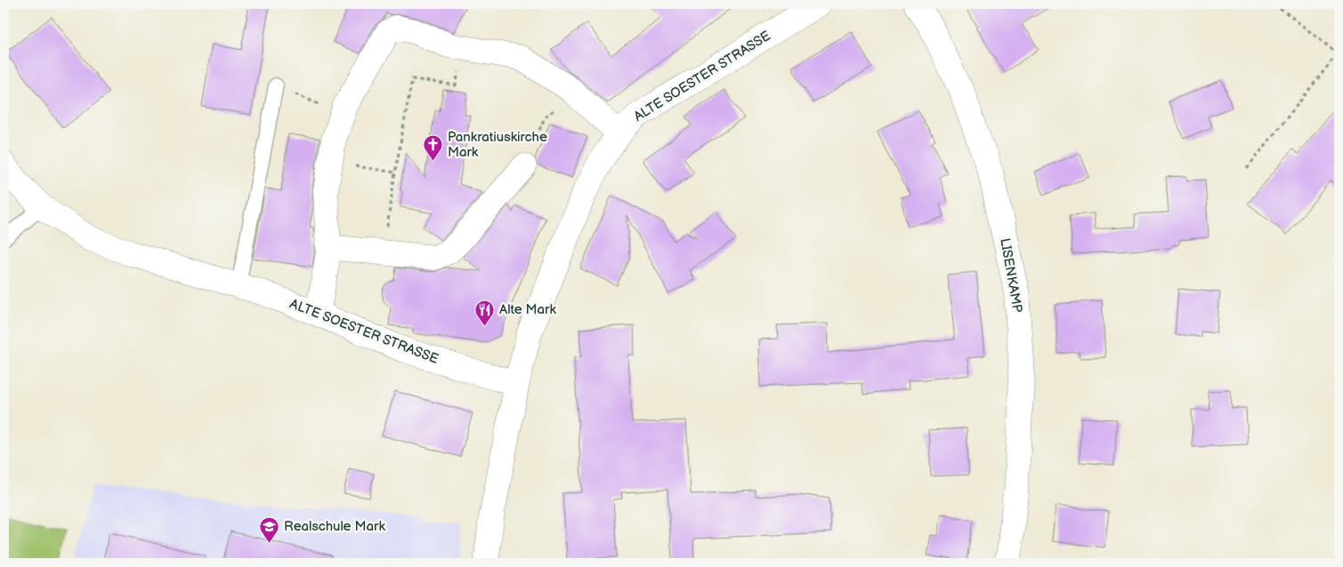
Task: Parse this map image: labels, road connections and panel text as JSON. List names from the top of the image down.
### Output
{
  "streets": {
    "street": ["ALTE SOESTER STRASSE", "LISENKAMP"]
  },
  "places": {
    "church": ["Pankratiuskirche Mark"],
    "restaurant": ["Alte Mark"],
    "school or university": ["Realschule Mark"]
  }
}
